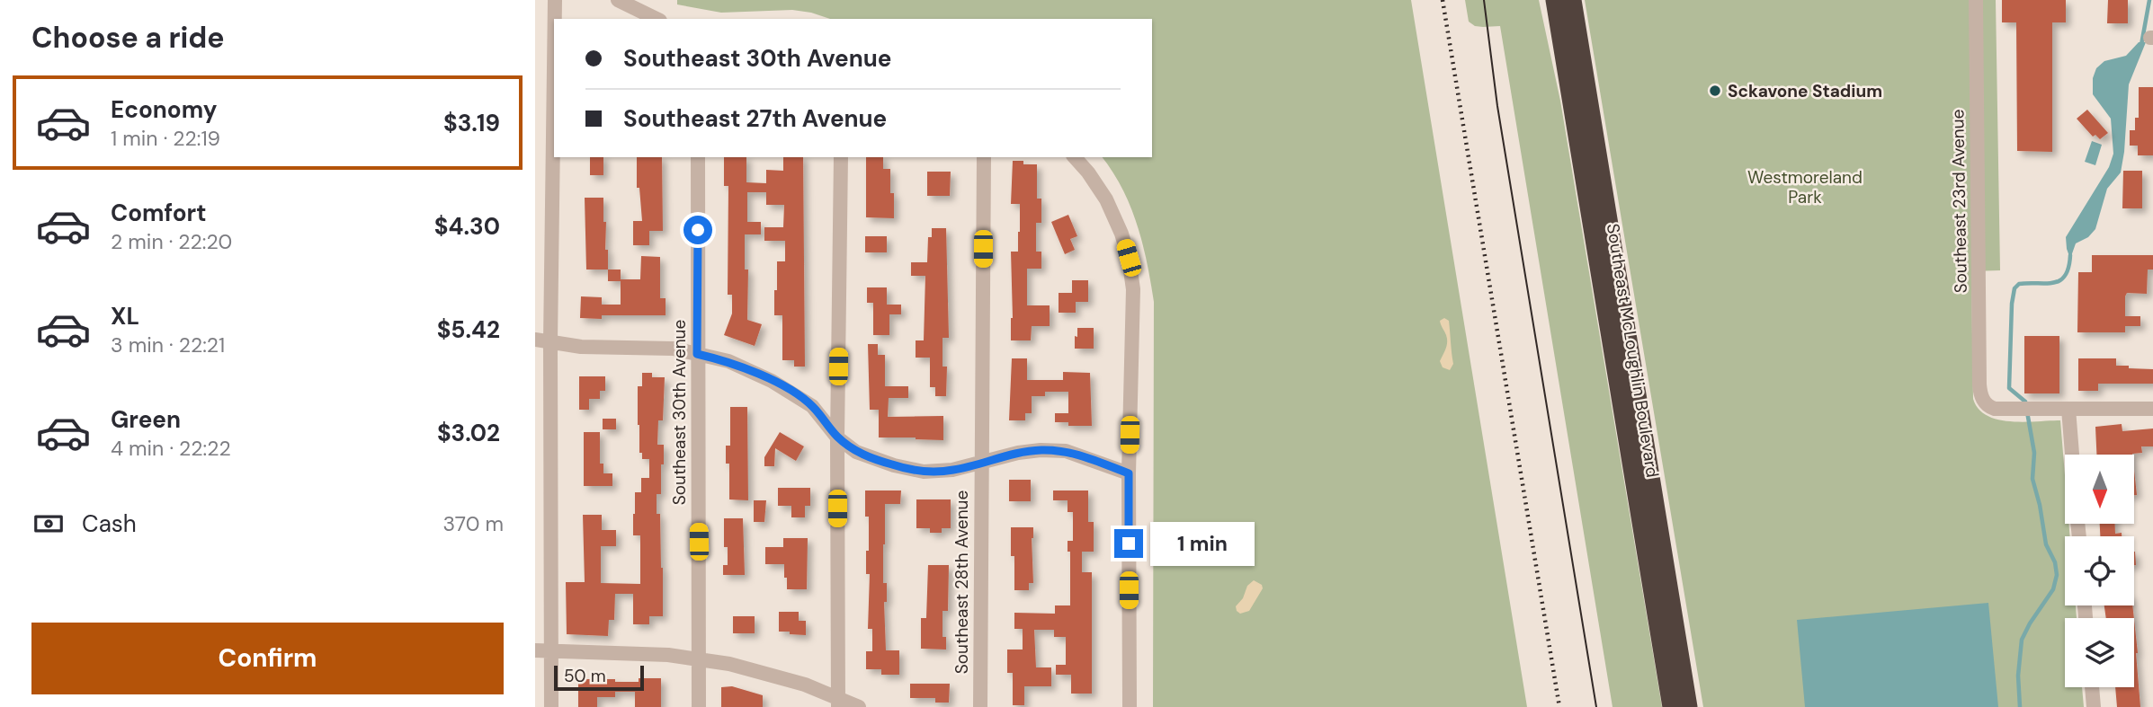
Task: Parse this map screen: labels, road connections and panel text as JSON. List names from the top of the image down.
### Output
{
  "streets": {
    "highway": ["Southeast McLoughlin Boulevard"],
    "street": ["Southeast 23rd Avenue", "Southeast 30th Avenue", "Southeast 28th Avenue"]
  },
  "parks": ["Westmoreland Park"],
  "places": ["Sckavone Stadium"],
  "scale_bar": "50 m",
  "north": "bottom",
  "page": {
    "heading": "Choose a ride",
    "banner": ["Southeast 30th Avenue", "Southeast 27th Avenue"],
    "list": [
      {
        "name": "Economy",
        "note": "1 min · 22:19",
        "value": "$3.19"
      },
      {
        "name": "Comfort",
        "note": "2 min · 22:20",
        "value": "$4.30"
      },
      {
        "name": "XL",
        "note": "3 min · 22:21",
        "value": "$5.42"
      },
      {
        "name": "Green",
        "note": "4 min · 22:22",
        "value": "$3.02"
      }
    ],
    "pay": ["Cash", "370 m"],
    "bubble": "1 min",
    "buttons": "Confirm",
    "scale": "50 m"
  }
}
